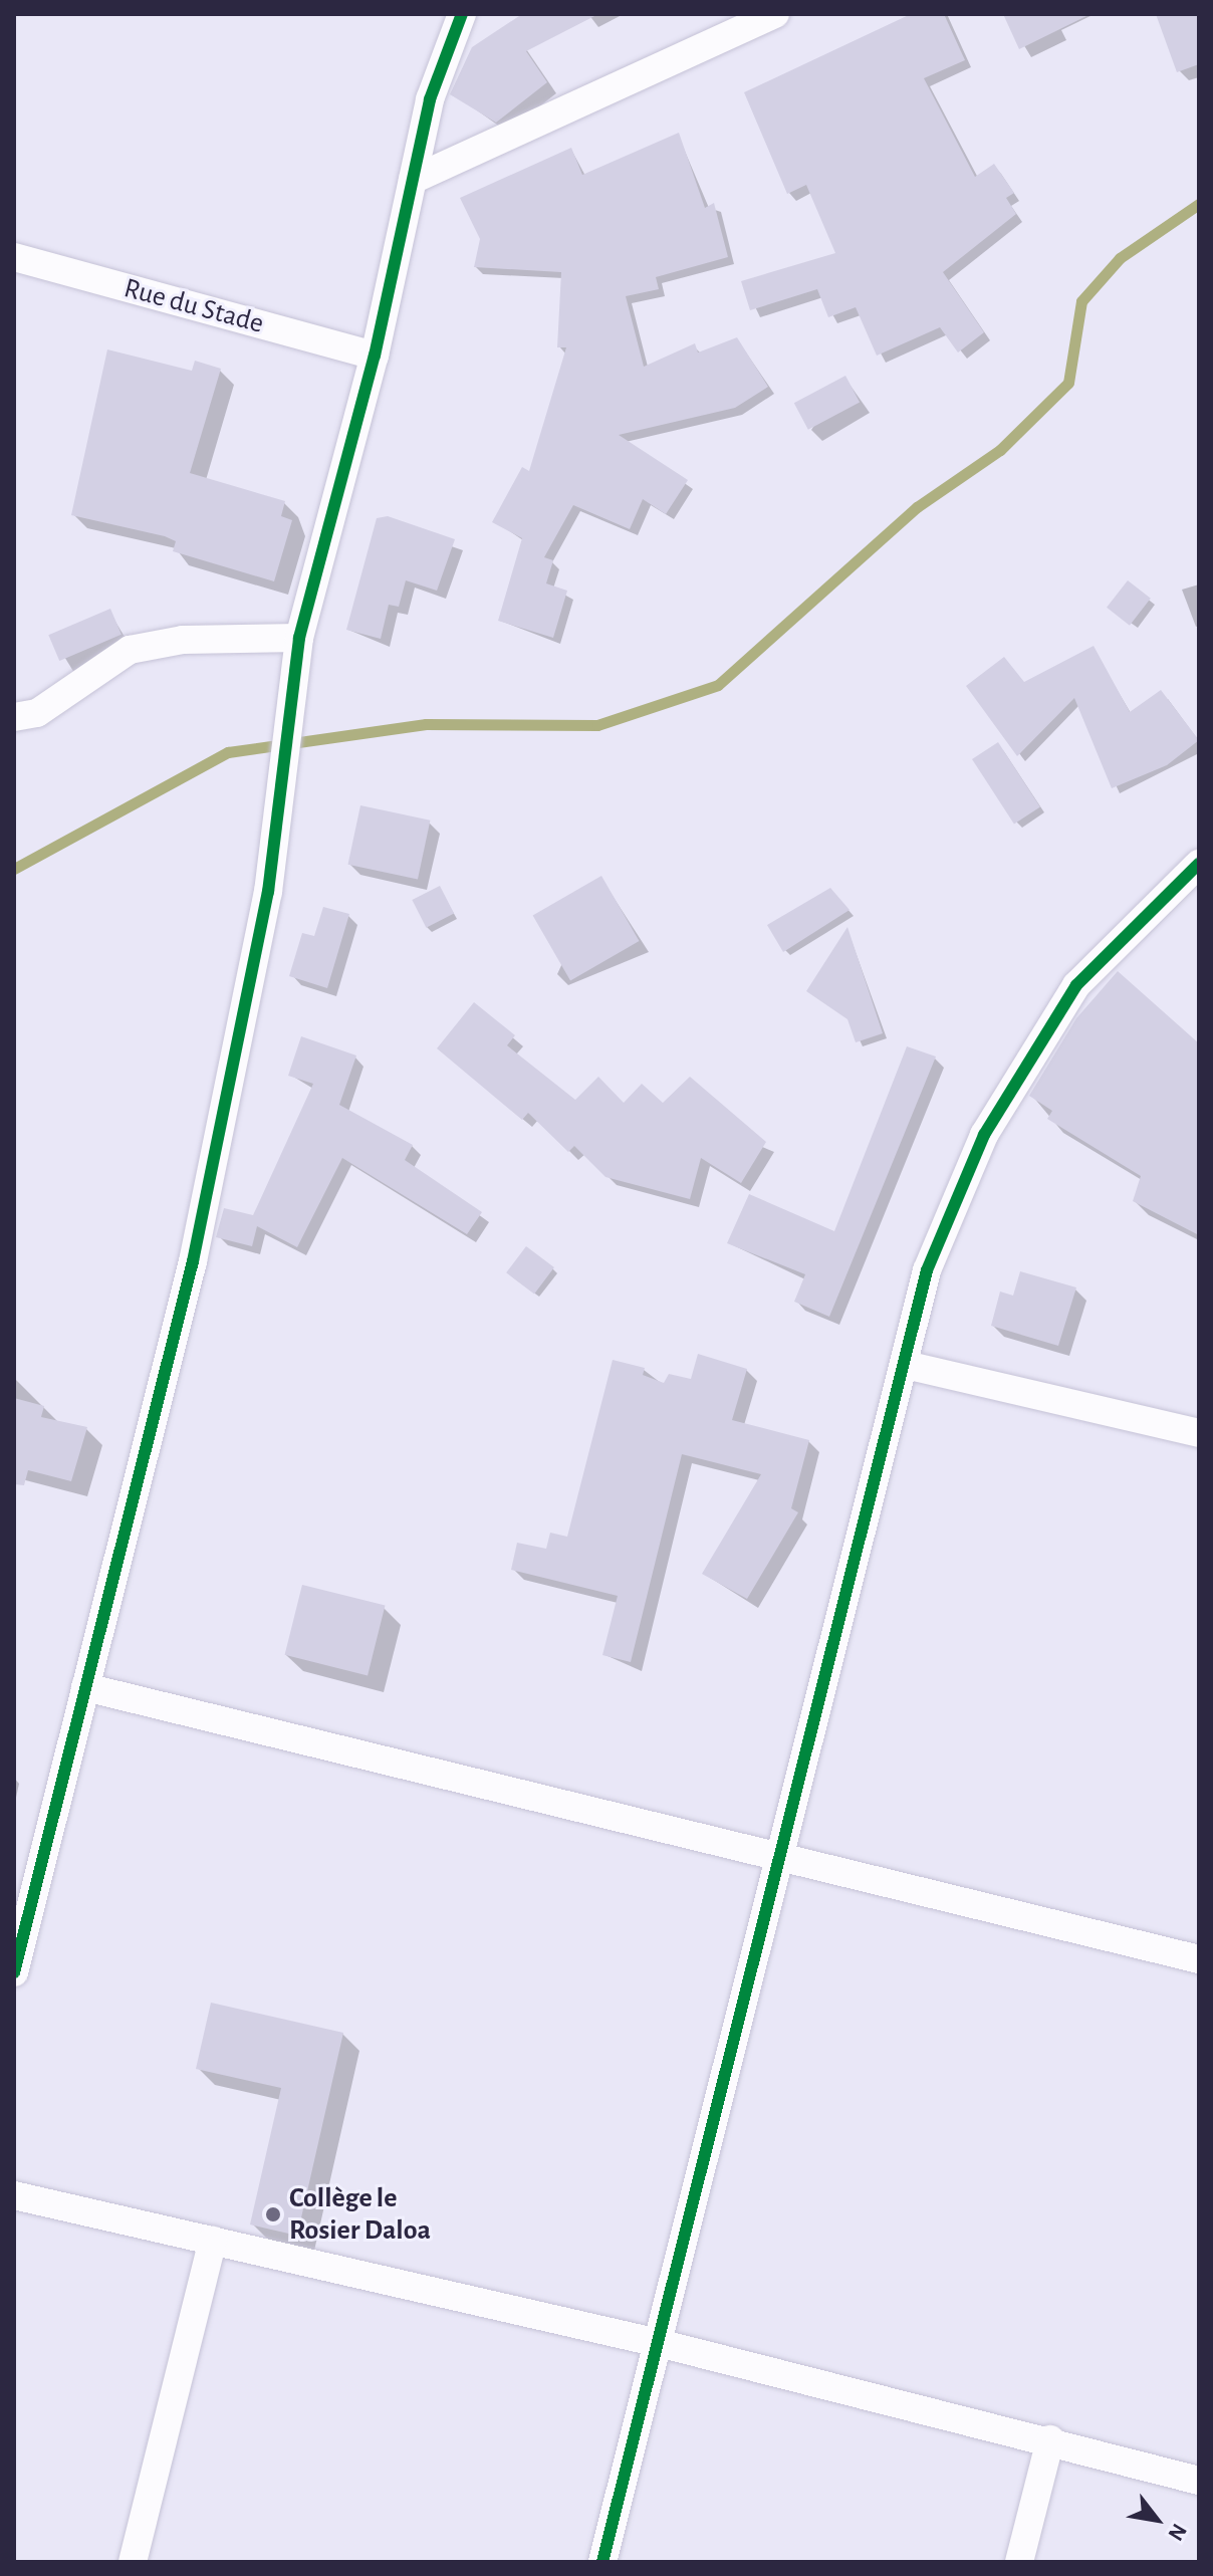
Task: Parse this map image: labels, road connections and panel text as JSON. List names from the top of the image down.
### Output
{
  "streets": {
    "street": ["Rue du Stade"]
  },
  "places": ["Collège le Rosier Daloa"],
  "north": "bottom right"
}
